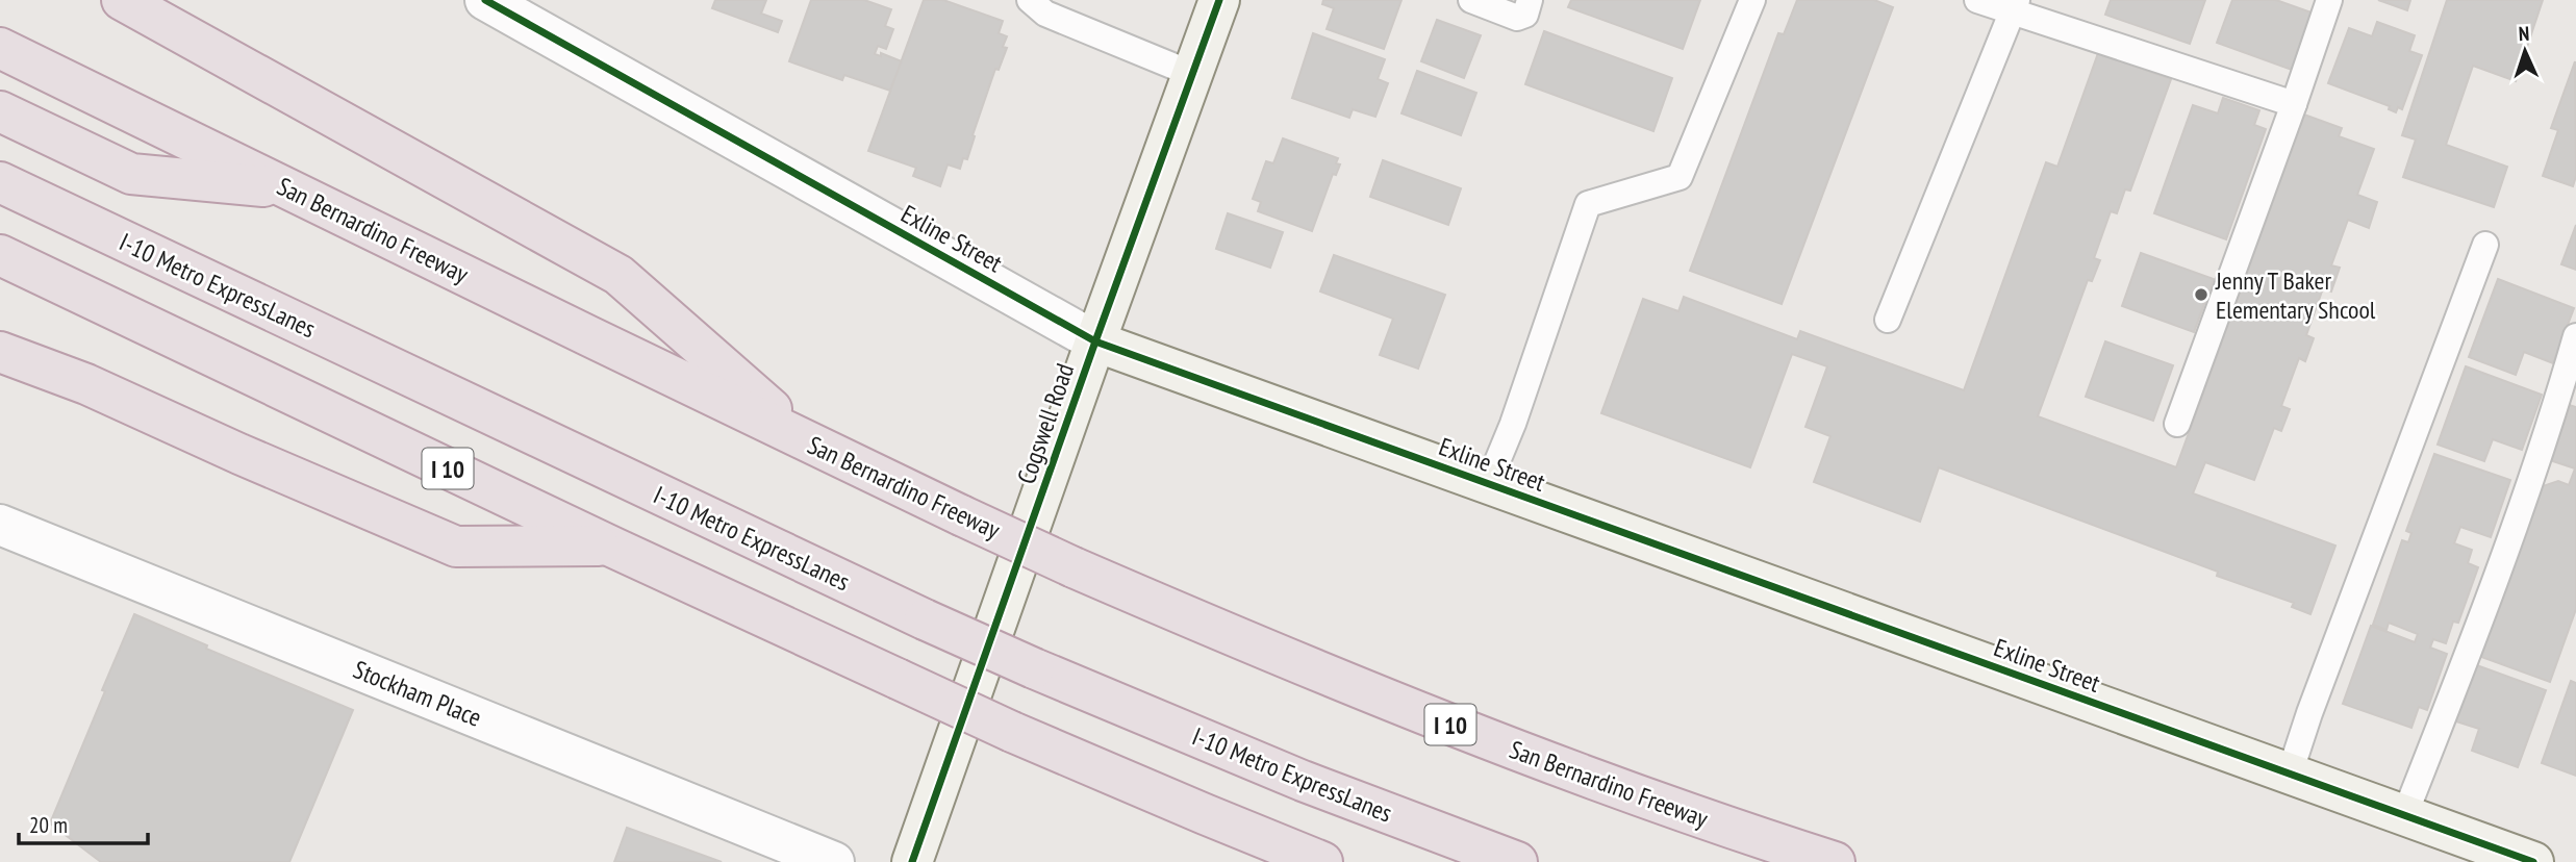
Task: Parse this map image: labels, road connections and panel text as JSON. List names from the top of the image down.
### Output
{
  "streets": {
    "highway": ["San Bernardino Freeway", "I-10 Metro ExpressLanes", "I 10"],
    "street": ["Exline Street", "Cogswell Road", "Stockham Place"]
  },
  "crossings": [
    ["Exline Street", "Cogswell Road"]
  ],
  "places": ["Jenny T Baker Elementary Shcool"],
  "scale_bar": "20 m",
  "north": "top"
}
